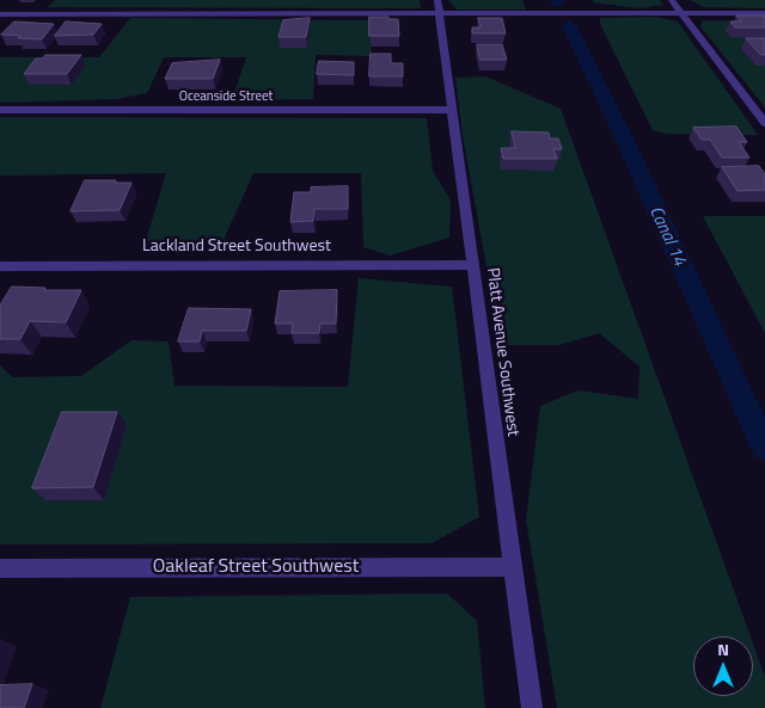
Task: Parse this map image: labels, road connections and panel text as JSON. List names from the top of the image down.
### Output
{
  "streets": {
    "street": [
      "Oceanside Street",
      "Lackland Street Southwest",
      "Platt Avenue Southwest",
      "Oakleaf Street Southwest"
    ]
  },
  "crossings": [
    ["Oceanside Street", "Platt Avenue Southwest"],
    ["Lackland Street Southwest", "Platt Avenue Southwest"],
    ["Platt Avenue Southwest", "Oakleaf Street Southwest"]
  ],
  "water": ["Canal 14"],
  "north": "top"
}
